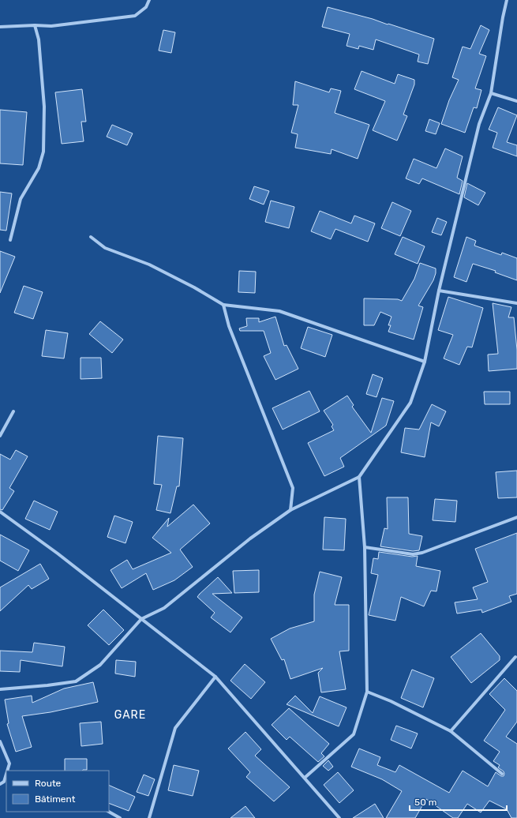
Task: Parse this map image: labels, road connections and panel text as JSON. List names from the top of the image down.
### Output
{
  "districts": ["GARE"],
  "legend": ["Route", "Bâtiment"],
  "scale_bar": "50 m"
}
